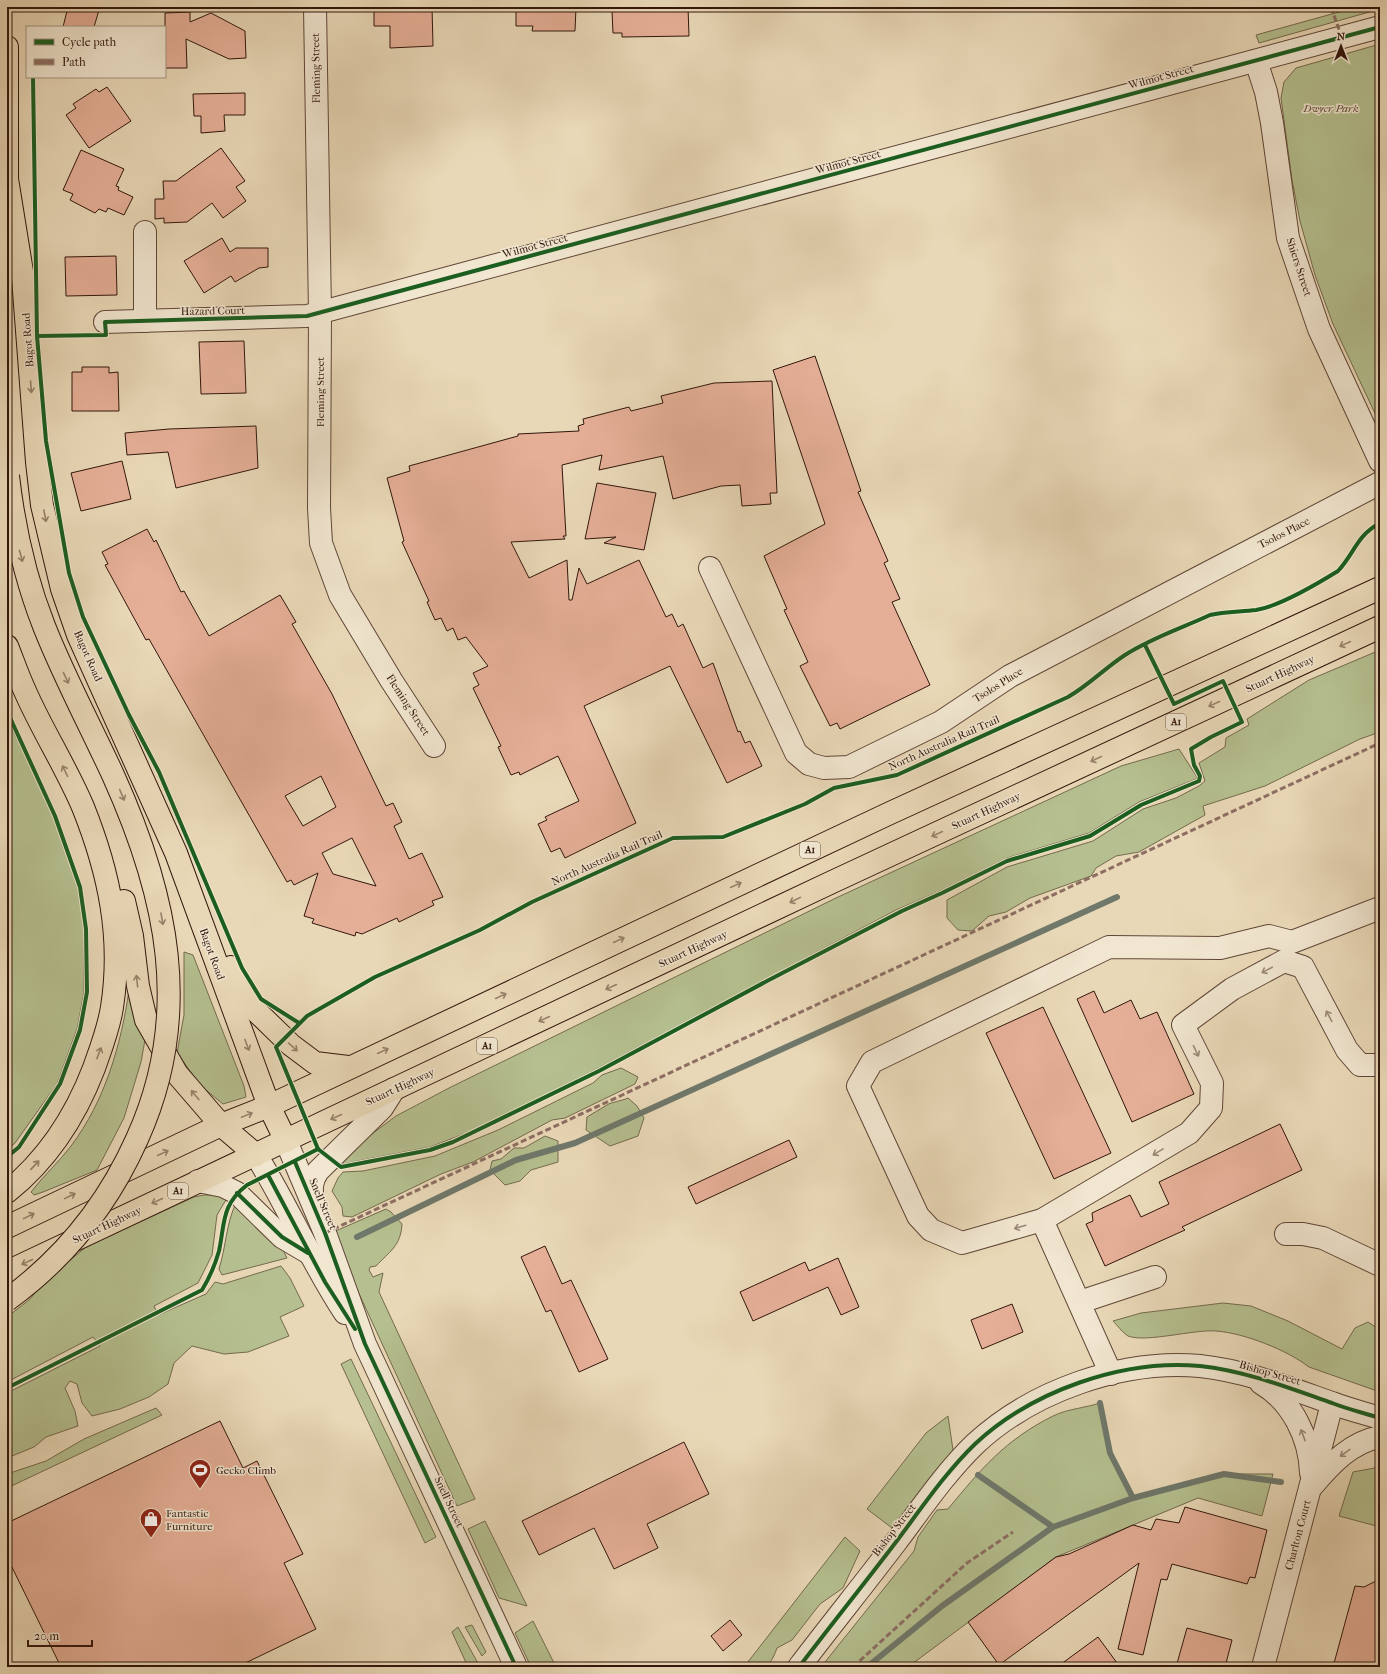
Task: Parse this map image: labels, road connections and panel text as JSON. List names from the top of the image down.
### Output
{
  "streets": {
    "main road": ["Bagot Road", "Stuart Highway", "A1"],
    "street": [
      "Fleming Street",
      "Wilmot Street",
      "Shiers Street",
      "Hazard Court",
      "Tsolos Place",
      "Snell Street",
      "Bishop Street",
      "Charlton Court"
    ],
    "cycle path": ["North Australia Rail Trail"]
  },
  "crossings": [
    ["Fleming Street", "Wilmot Street"],
    ["Fleming Street", "Hazard Court"],
    ["Wilmot Street", "Shiers Street"],
    ["Wilmot Street", "Hazard Court"],
    ["Bagot Road", "Stuart Highway"],
    ["Bagot Road", "A1"],
    ["Bagot Road", "Snell Street"],
    ["Stuart Highway", "Snell Street"],
    ["Bishop Street", "Charlton Court"]
  ],
  "parks": ["Dwyer Park"],
  "places": {
    "sports": ["Gecko Climb"],
    "shop": ["Fantastic Furniture"]
  },
  "legend": ["Cycle path", "Path"],
  "scale_bar": "20 m",
  "north": "top"
}
